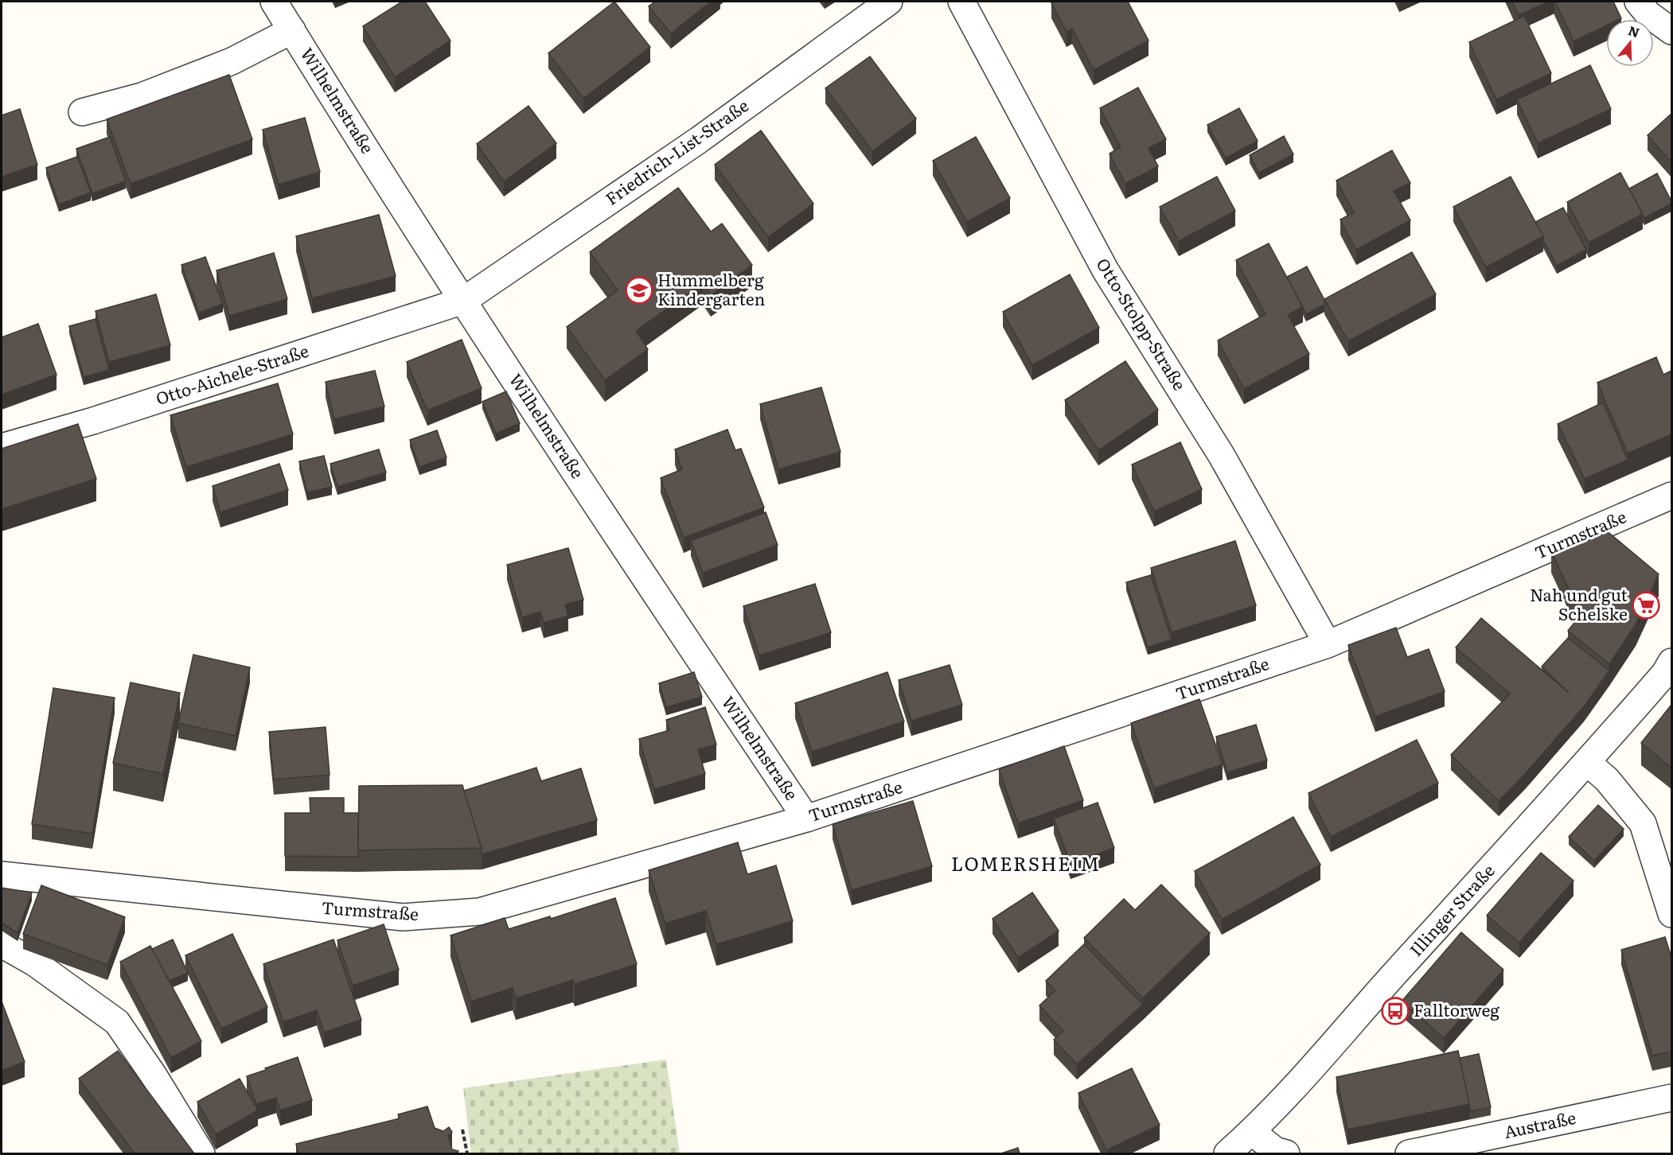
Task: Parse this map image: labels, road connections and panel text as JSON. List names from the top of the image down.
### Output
{
  "streets": {
    "street": [
      "Wilhelmstraße",
      "Friedrich-List-Straße",
      "Otto-Stolpp-Straße",
      "Otto-Aichele-Straße",
      "Turmstraße",
      "Illinger Straße",
      "Austraße"
    ]
  },
  "crossings": [
    ["Wilhelmstraße", "Friedrich-List-Straße"],
    ["Wilhelmstraße", "Otto-Aichele-Straße"],
    ["Wilhelmstraße", "Turmstraße"],
    ["Friedrich-List-Straße", "Otto-Aichele-Straße"],
    ["Otto-Stolpp-Straße", "Turmstraße"]
  ],
  "districts": ["LOMERSHEIM"],
  "places": {
    "school or university": ["Hummelberg Kindergarten"],
    "supermarket": ["Nah und gut Schelske"],
    "bus stop": ["Falltorweg"]
  },
  "north": "top"
}
